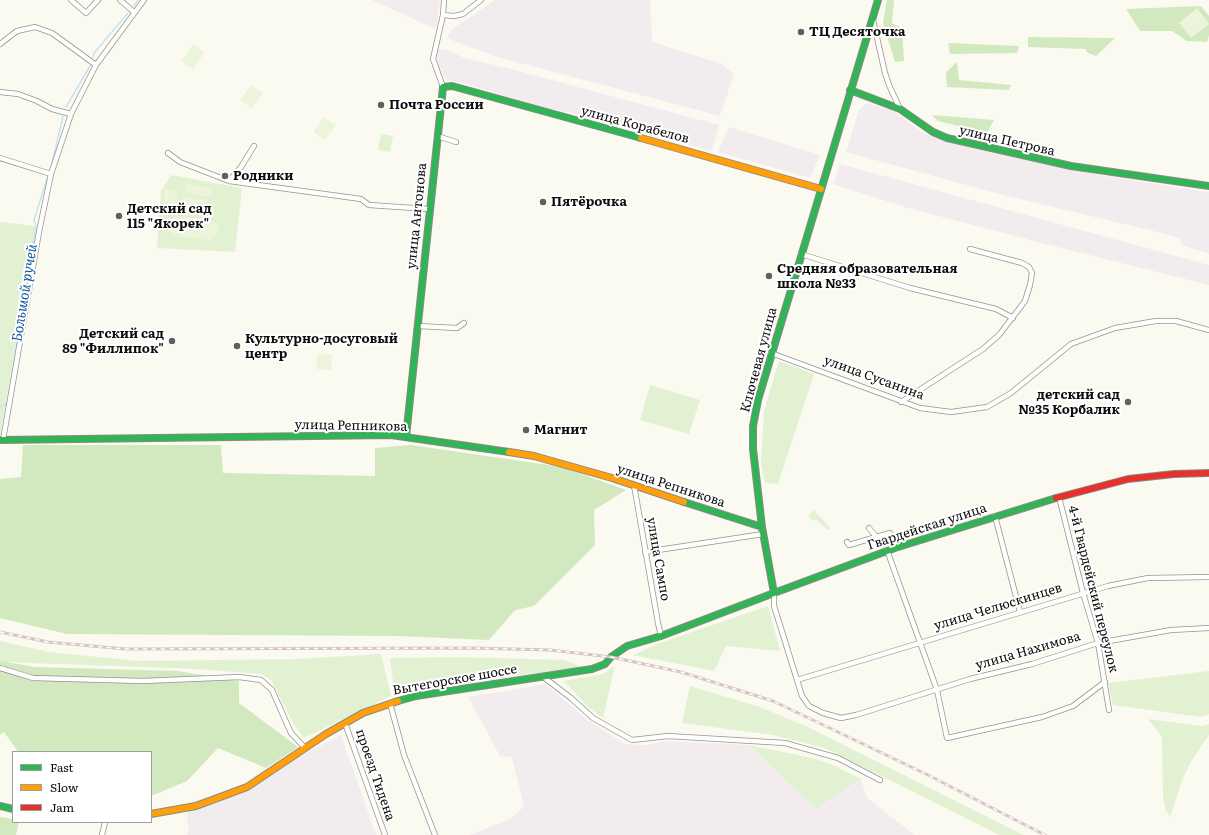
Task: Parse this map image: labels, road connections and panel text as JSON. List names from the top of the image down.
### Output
{
  "streets": {
    "main road": [
      "улица Корабелов",
      "улица Петрова",
      "улица Антонова",
      "Ключевая улица",
      "улица Репникова",
      "Гвардейская улица",
      "Вытегорское шоссе"
    ],
    "street": [
      "улица Сусанина",
      "улица Сампо",
      "4-й Гвардейский переулок",
      "улица Челюскинцев",
      "улица Нахимова",
      "проезд Тидена"
    ]
  },
  "crossings": [
    ["улица Корабелов", "улица Антонова"],
    ["улица Корабелов", "Ключевая улица"],
    ["улица Петрова", "Ключевая улица"],
    ["улица Антонова", "улица Репникова"],
    ["Ключевая улица", "улица Сусанина"],
    ["Ключевая улица", "улица Репникова"],
    ["Ключевая улица", "Гвардейская улица"],
    ["Ключевая улица", "улица Нахимова"],
    ["улица Репникова", "улица Сампо"],
    ["Гвардейская улица", "улица Сампо"],
    ["Гвардейская улица", "4-й Гвардейский переулок"],
    ["Гвардейская улица", "улица Нахимова"],
    ["Гвардейская улица", "Вытегорское шоссе"],
    ["улица Сампо", "Вытегорское шоссе"],
    ["4-й Гвардейский переулок", "улица Челюскинцев"],
    ["4-й Гвардейский переулок", "улица Нахимова"],
    ["улица Челюскинцев", "улица Нахимова"],
    ["Вытегорское шоссе", "проезд Тидена"]
  ],
  "water": ["Большой ручей"],
  "places": [
    "ТЦ Десяточка",
    "Почта России",
    "Родники",
    "Пятёрочка",
    "Детский сад 115 \"Якорек\"",
    "Средняя образовательная школа №33",
    "Детский сад 89 \"Филлипок\"",
    "Культурно-досуговый центр",
    "детский сад №35 Корбалик",
    "Магнит"
  ],
  "legend": ["Fast", "Slow", "Jam"]
}
